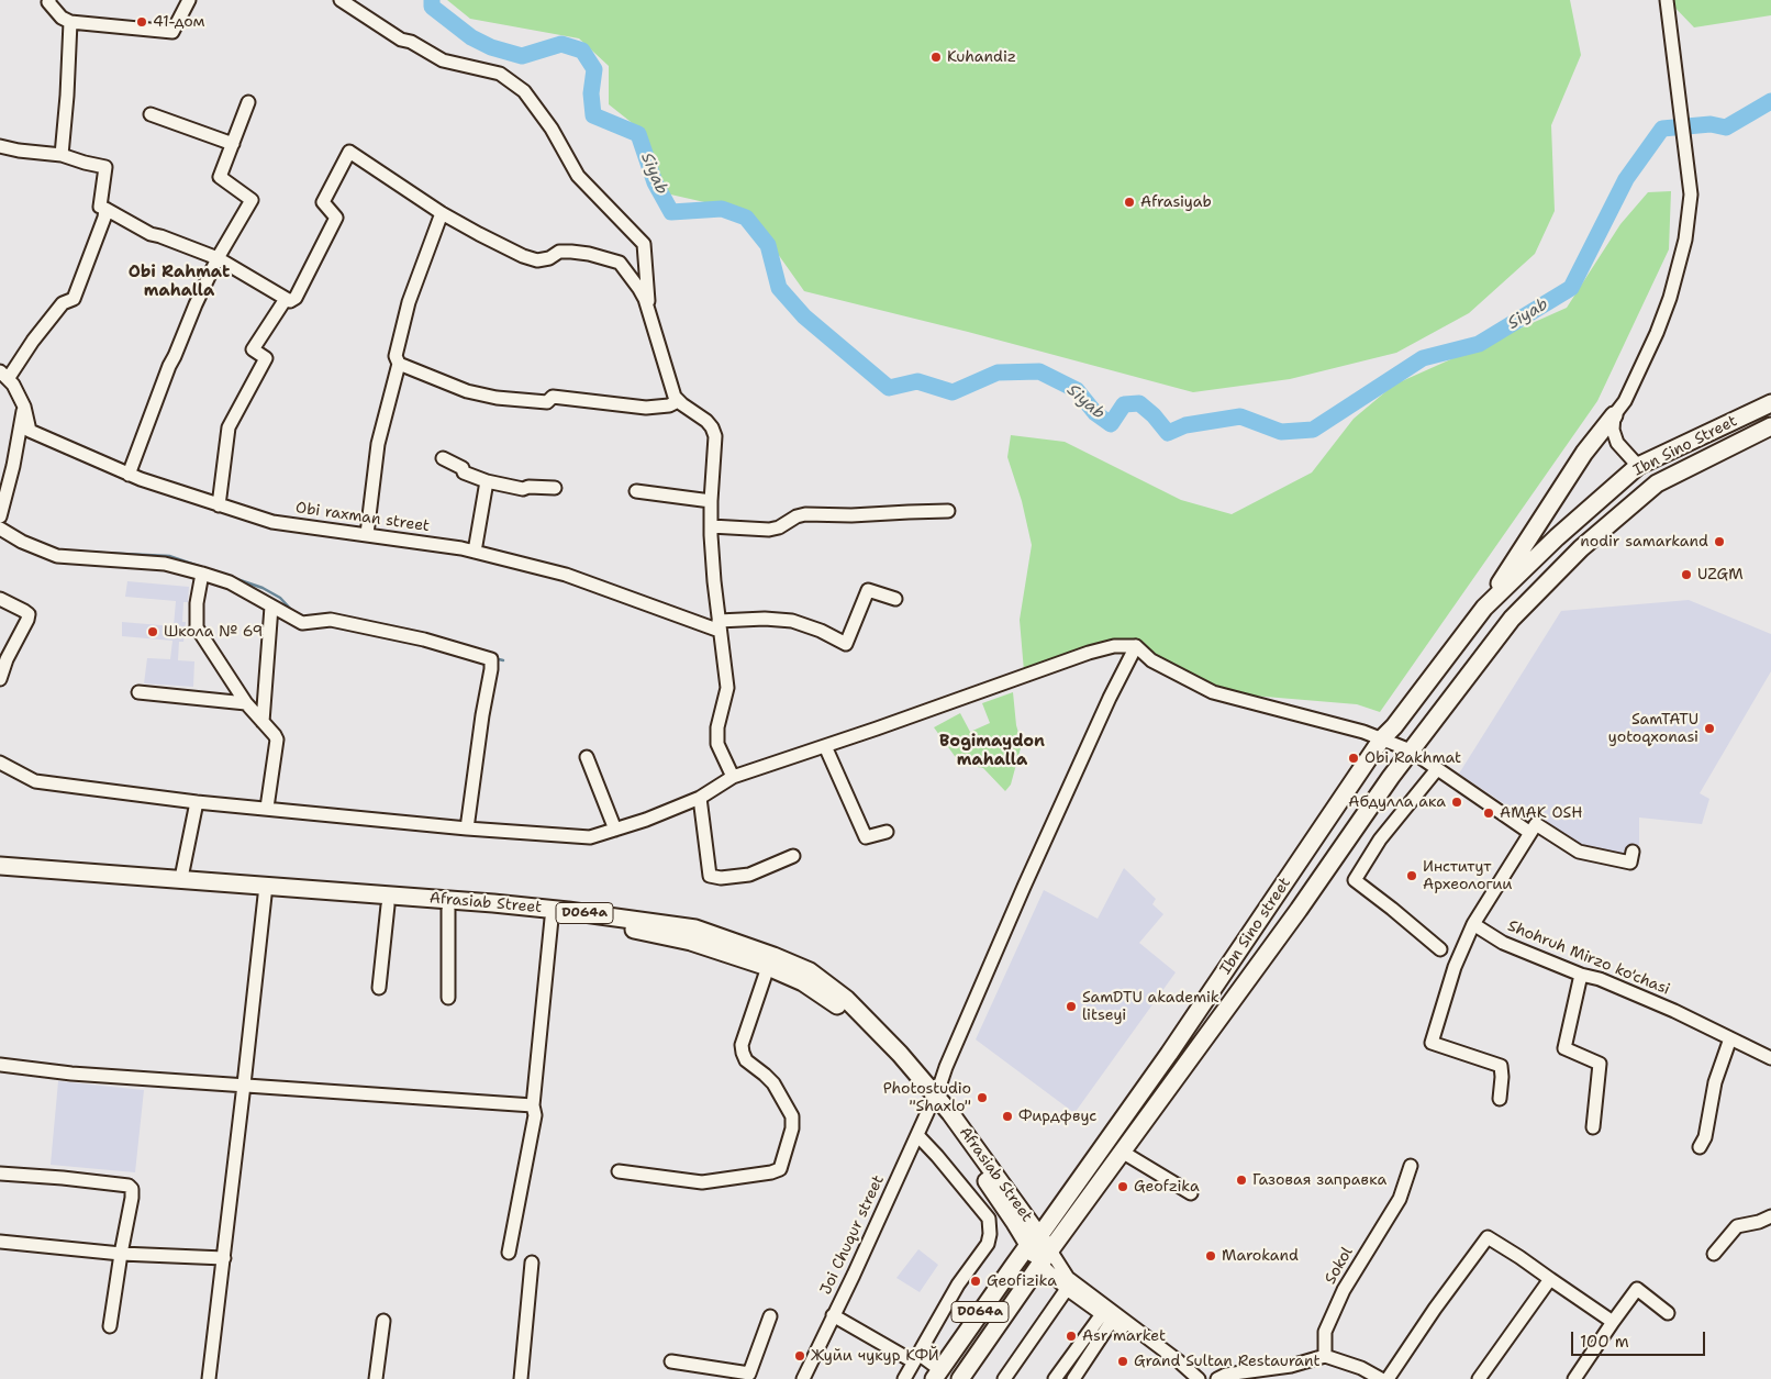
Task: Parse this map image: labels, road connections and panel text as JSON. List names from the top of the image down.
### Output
{
  "streets": {
    "main road": [
      "Ibn Sino Street",
      "Afrasiab Street",
      "D064a",
      "Ibn Sino street"
    ],
    "street": [
      "Obi raxman street",
      "Shohruh Mirzo ko'chasi",
      "Joi Chuqur street",
      "Sokol"
    ]
  },
  "crossings": [
    ["Ibn Sino Street", "Ibn Sino street"],
    ["Afrasiab Street", "D064a"],
    ["Afrasiab Street", "Ibn Sino street"],
    ["Afrasiab Street", "Joi Chuqur street"],
    ["D064a", "Ibn Sino street"]
  ],
  "districts": ["Obi Rahmat mahalla", "Bogimaydon mahalla"],
  "water": ["Siyab"],
  "places": [
    "41-дом",
    "Kuhandiz",
    "Afrasiyab",
    "nodir samarkand",
    "UZGM",
    "Школа № 69",
    "SamTATU yotoqxonasi",
    "Obi Rakhmat",
    "Абдулла ака",
    "AMAK OSH",
    "Институт Археологии",
    "SamDTU akademik litseyi",
    "Photostudio \"Shaxlo\"",
    "Фирдфвус",
    "Газовая заправка",
    "Geofzika",
    "Marokand",
    "Geofizika",
    "Asr market",
    "Жуйи чукур КФЙ",
    "Grand Sultan Restaurant"
  ],
  "scale_bar": "100 m"
}
